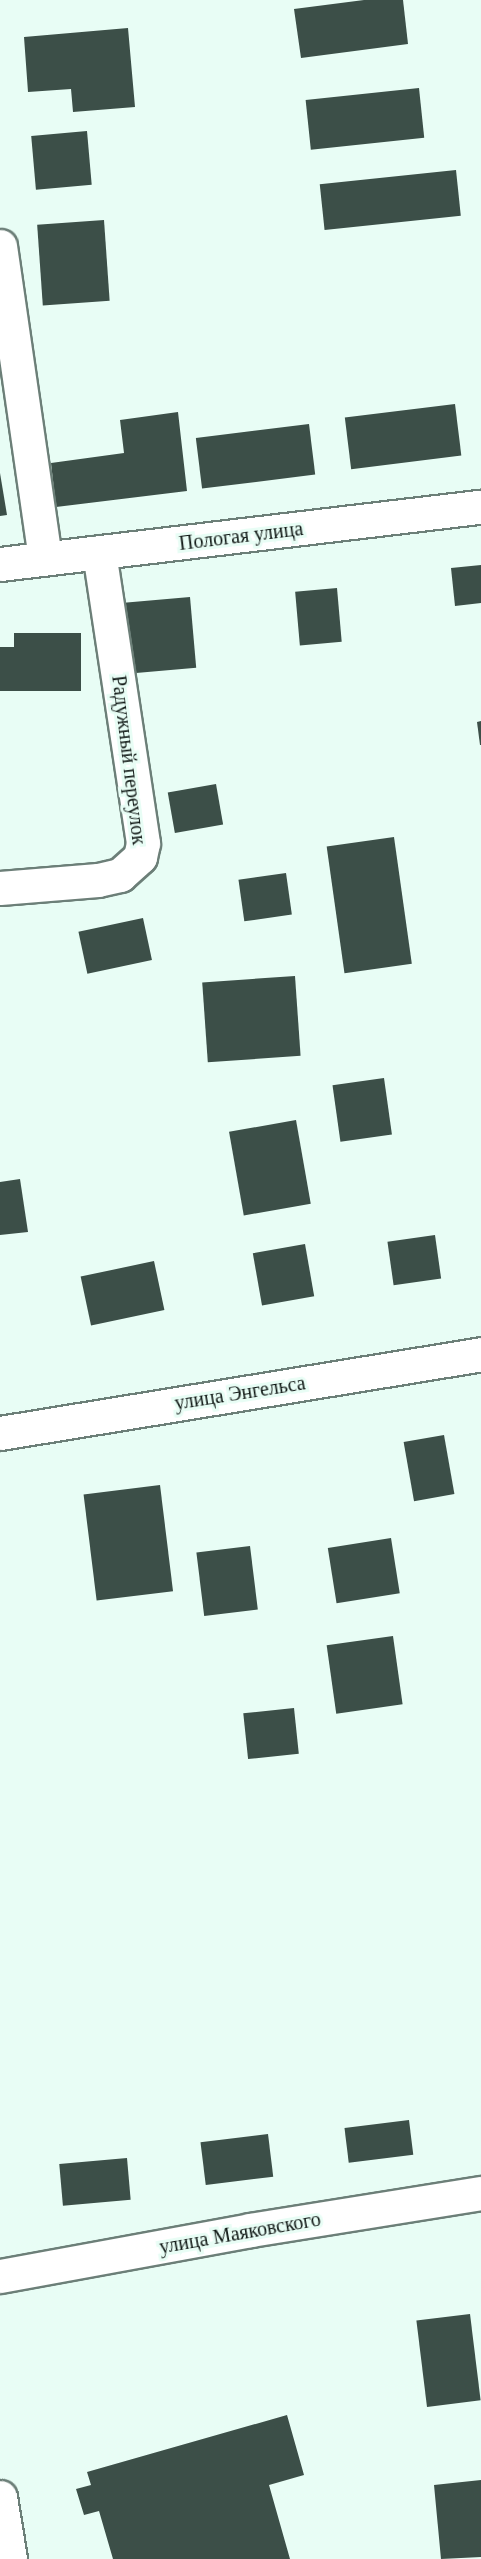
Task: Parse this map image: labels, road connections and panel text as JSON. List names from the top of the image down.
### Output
{
  "streets": {
    "street": [
      "Пологая улица",
      "Радужный переулок",
      "улица Энгельса",
      "улица Маяковского"
    ]
  },
  "crossings": [
    ["Пологая улица", "Радужный переулок"]
  ]
}
